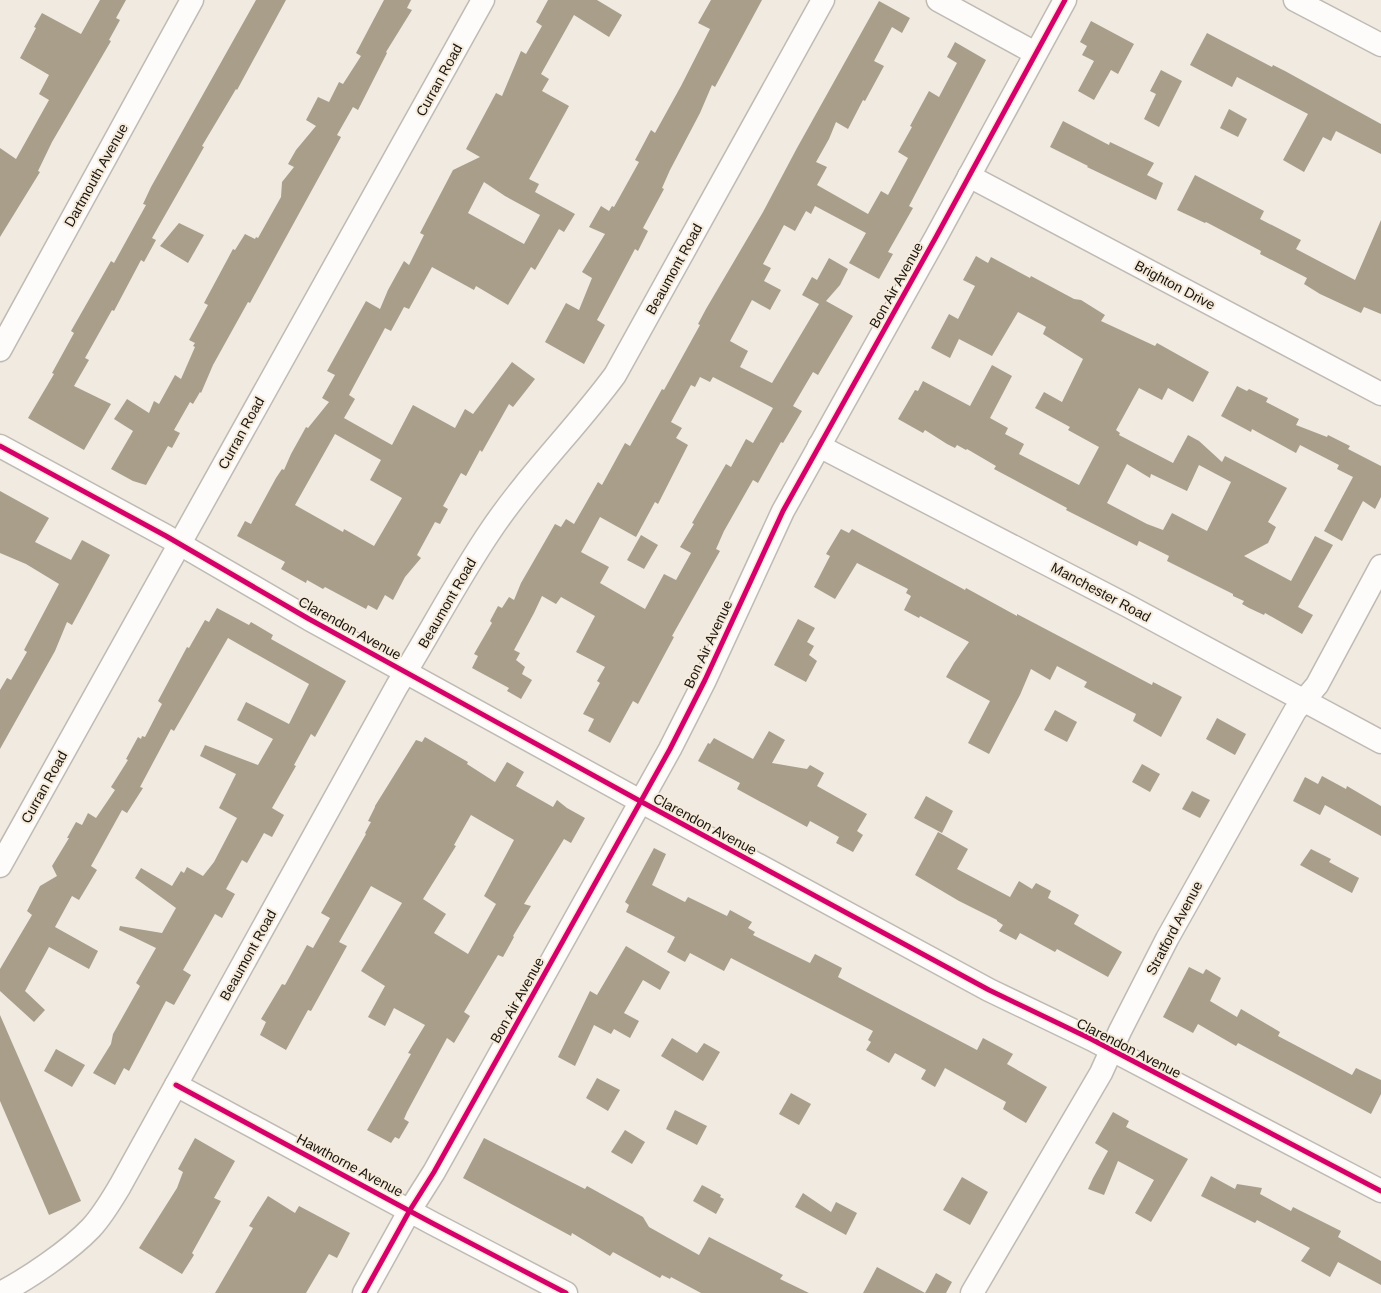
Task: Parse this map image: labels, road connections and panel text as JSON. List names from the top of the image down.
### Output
{
  "streets": {
    "street": [
      "Curran Road",
      "Dartmouth Avenue",
      "Beaumont Road",
      "Bon Air Avenue",
      "Brighton Drive",
      "Manchester Road",
      "Clarendon Avenue",
      "Stratford Avenue",
      "Hawthorne Avenue"
    ]
  },
  "crossings": [
    ["Curran Road", "Clarendon Avenue"],
    ["Beaumont Road", "Clarendon Avenue"],
    ["Beaumont Road", "Hawthorne Avenue"],
    ["Bon Air Avenue", "Brighton Drive"],
    ["Bon Air Avenue", "Manchester Road"],
    ["Bon Air Avenue", "Clarendon Avenue"],
    ["Bon Air Avenue", "Hawthorne Avenue"],
    ["Manchester Road", "Stratford Avenue"],
    ["Clarendon Avenue", "Stratford Avenue"]
  ]
}
